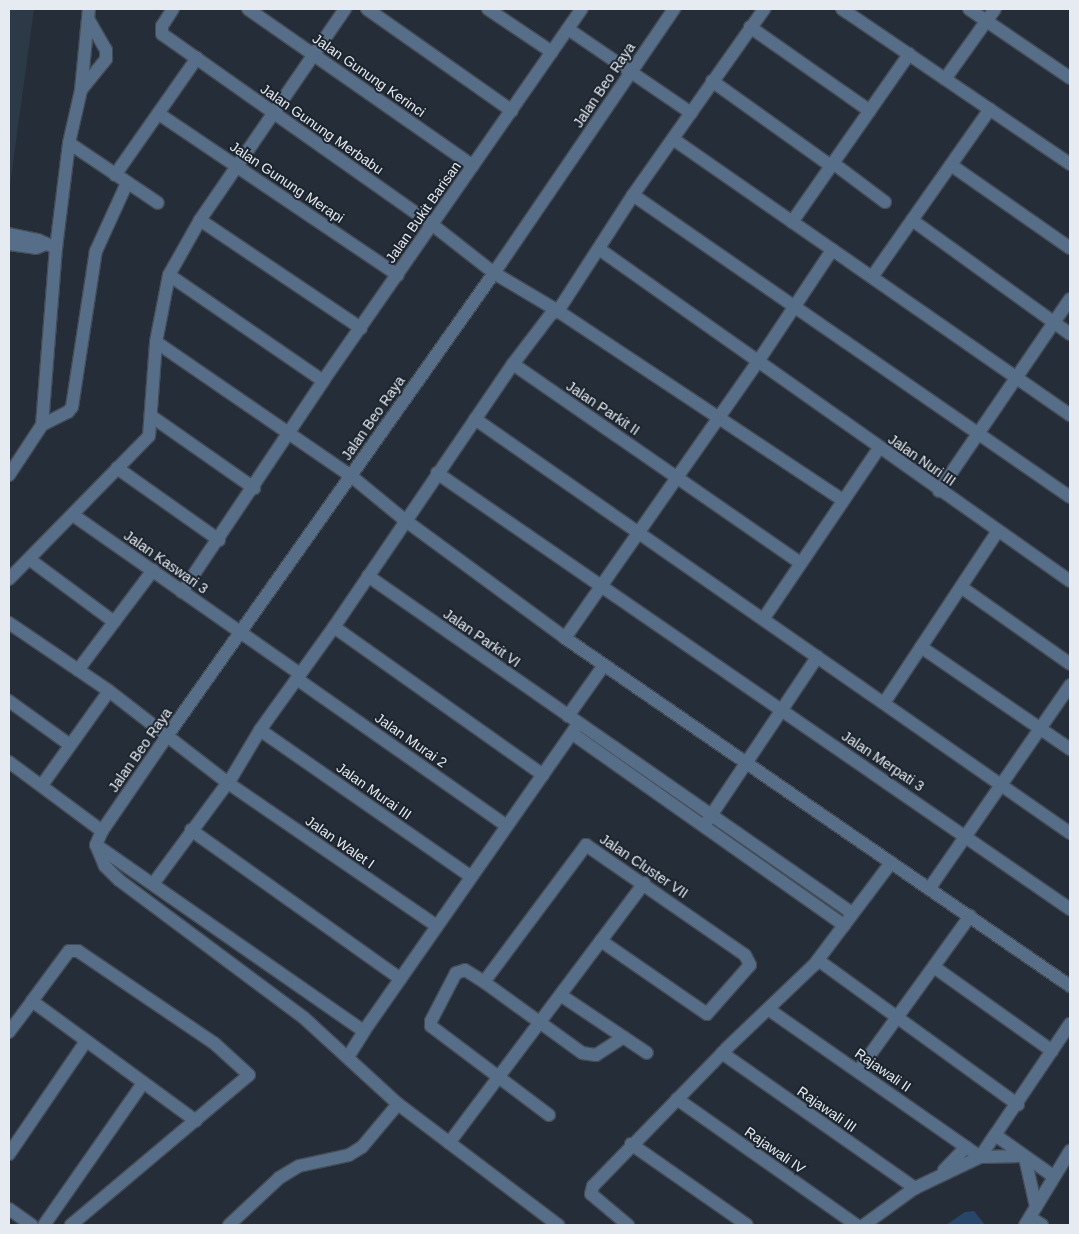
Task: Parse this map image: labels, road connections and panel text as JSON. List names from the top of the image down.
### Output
{
  "streets": {
    "street": [
      "Jalan Gunung Kerinci",
      "Jalan Beo Raya",
      "Jalan Gunung Merbabu",
      "Jalan Gunung Merapi",
      "Jalan Bukit Barisan",
      "Jalan Parkit II",
      "Jalan Nuri III",
      "Jalan Kaswari 3",
      "Jalan Parkit VI",
      "Jalan Murai 2",
      "Jalan Merpati 3",
      "Jalan Murai III",
      "Jalan Walet I",
      "Jalan Cluster VII",
      "Rajawali II",
      "Rajawali III",
      "Rajawali IV"
    ]
  },
  "crossings": [
    ["Jalan Gunung Kerinci", "Jalan Bukit Barisan"],
    ["Jalan Beo Raya", "Jalan Gunung Merbabu"],
    ["Jalan Beo Raya", "Jalan Kaswari 3"],
    ["Jalan Beo Raya", "Jalan Walet I"],
    ["Jalan Gunung Merbabu", "Jalan Bukit Barisan"],
    ["Jalan Gunung Merapi", "Jalan Bukit Barisan"],
    ["Jalan Bukit Barisan", "Jalan Kaswari 3"],
    ["Jalan Kaswari 3", "Jalan Murai 2"]
  ]
}
